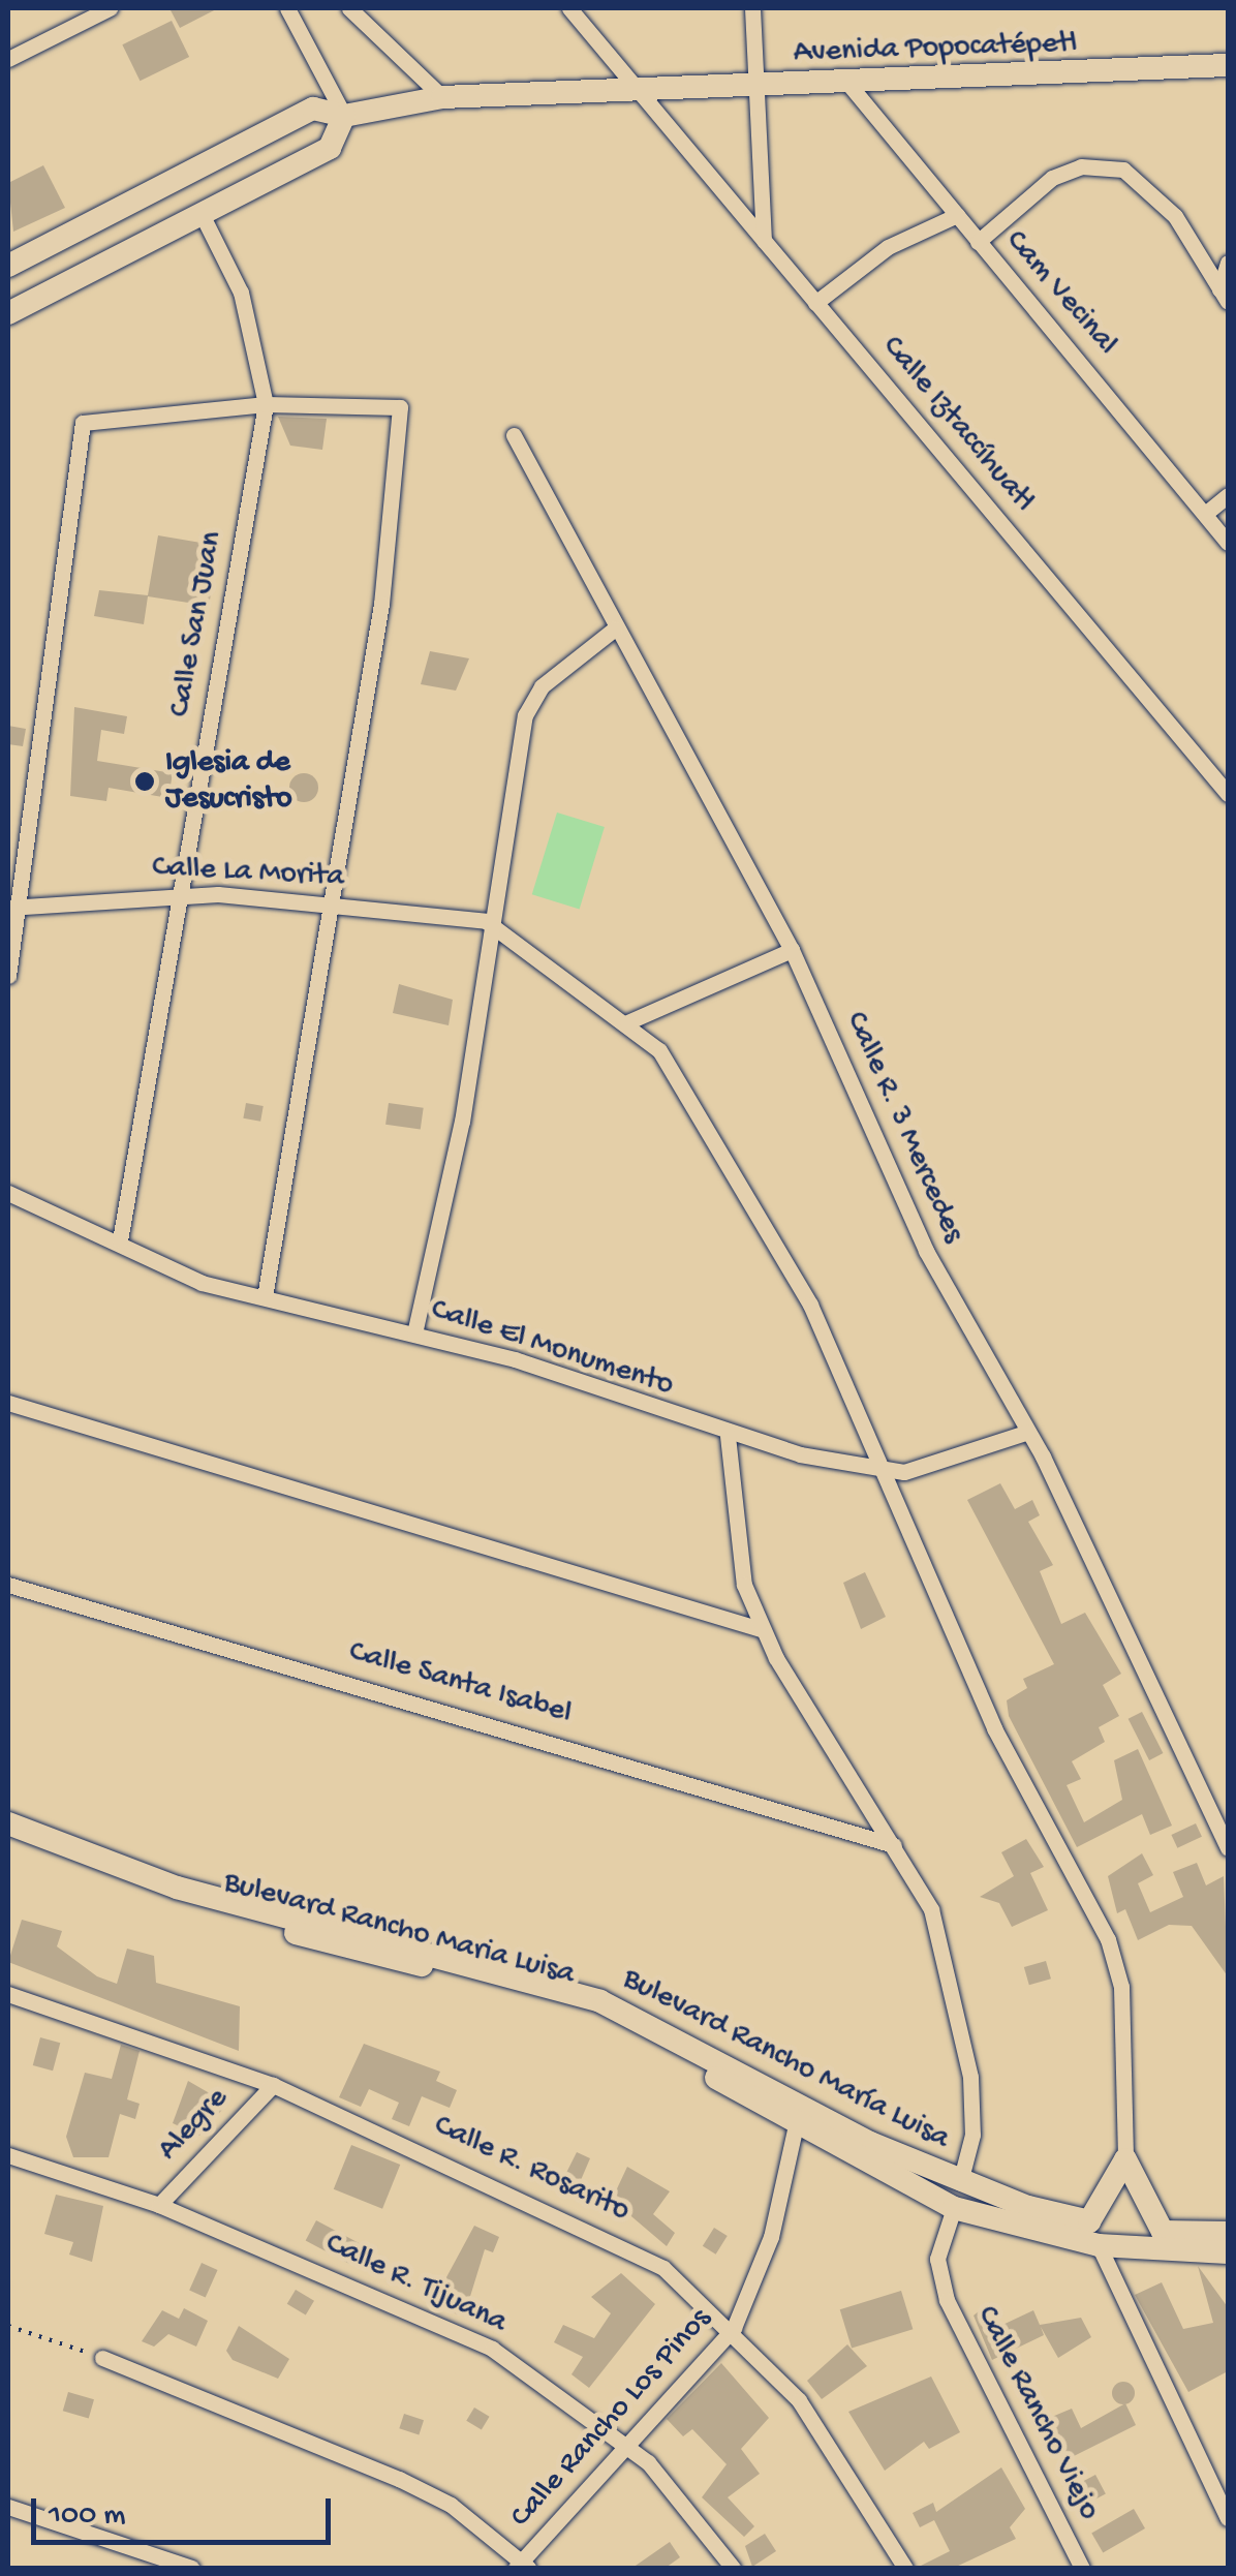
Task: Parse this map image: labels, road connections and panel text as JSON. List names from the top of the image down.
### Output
{
  "streets": {
    "street": [
      "Avenida Popocatépetl",
      "Cam Vecinal",
      "Calle Iztaccíhuatl",
      "Calle San Juan",
      "Calle La Morita",
      "Calle R. 3 Mercedes",
      "Calle El Monumento",
      "Calle Santa Isabel",
      "Bulevard Rancho Maria Luisa",
      "Bulevard Rancho María Luisa",
      "Alegre",
      "Calle R. Rosarito",
      "Calle R. Tijuana",
      "Calle Rancho Viejo",
      "Calle Rancho Los Pinos"
    ]
  },
  "crossings": [
    ["Avenida Popocatépetl", "Cam Vecinal"],
    ["Avenida Popocatépetl", "Calle Iztaccíhuatl"],
    ["Calle San Juan", "Calle La Morita"],
    ["Calle San Juan", "Calle El Monumento"],
    ["Calle R. 3 Mercedes", "Calle El Monumento"],
    ["Bulevard Rancho Maria Luisa", "Calle Rancho Viejo"],
    ["Bulevard Rancho Maria Luisa", "Calle Rancho Los Pinos"],
    ["Alegre", "Calle R. Rosarito"],
    ["Alegre", "Calle R. Tijuana"],
    ["Calle R. Rosarito", "Calle Rancho Los Pinos"],
    ["Calle R. Tijuana", "Calle Rancho Los Pinos"]
  ],
  "places": ["Iglesia de Jesucristo"],
  "scale_bar": "100 m"
}
